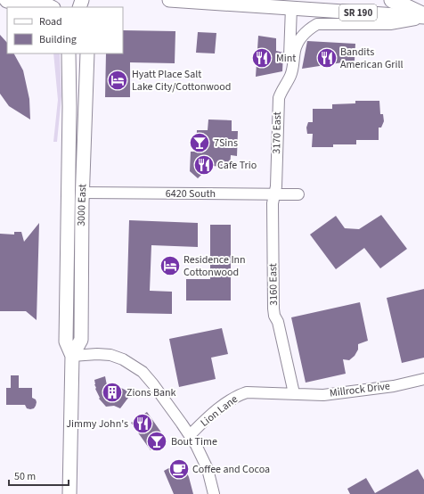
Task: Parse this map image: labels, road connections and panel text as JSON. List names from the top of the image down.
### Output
{
  "streets": {
    "main road": ["SR 190", "3000 East"],
    "street": [
      "3170 East",
      "6420 South",
      "3160 East",
      "Millrock Drive",
      "Lion Lane"
    ]
  },
  "crossings": [
    ["SR 190", "3170 East"],
    ["3170 East", "6420 South"],
    ["3170 East", "3160 East"],
    ["6420 South", "3000 East"],
    ["6420 South", "3160 East"],
    ["3160 East", "Millrock Drive"],
    ["3160 East", "Lion Lane"],
    ["Millrock Drive", "Lion Lane"]
  ],
  "places": {
    "restaurant": [
      "Mint",
      "Bandits American Grill",
      "Cafe Trio",
      "Jimmy John's"
    ],
    "hotel": ["Hyatt Place Salt Lake City/Cottonwood", "Residence Inn Cottonwood"],
    "bar": ["7Sins", "Bout Time"],
    "building": ["Zions Bank"],
    "cafe": ["Coffee and Cocoa"]
  },
  "legend": ["Road", "Building"],
  "scale_bar": "50 m"
}
